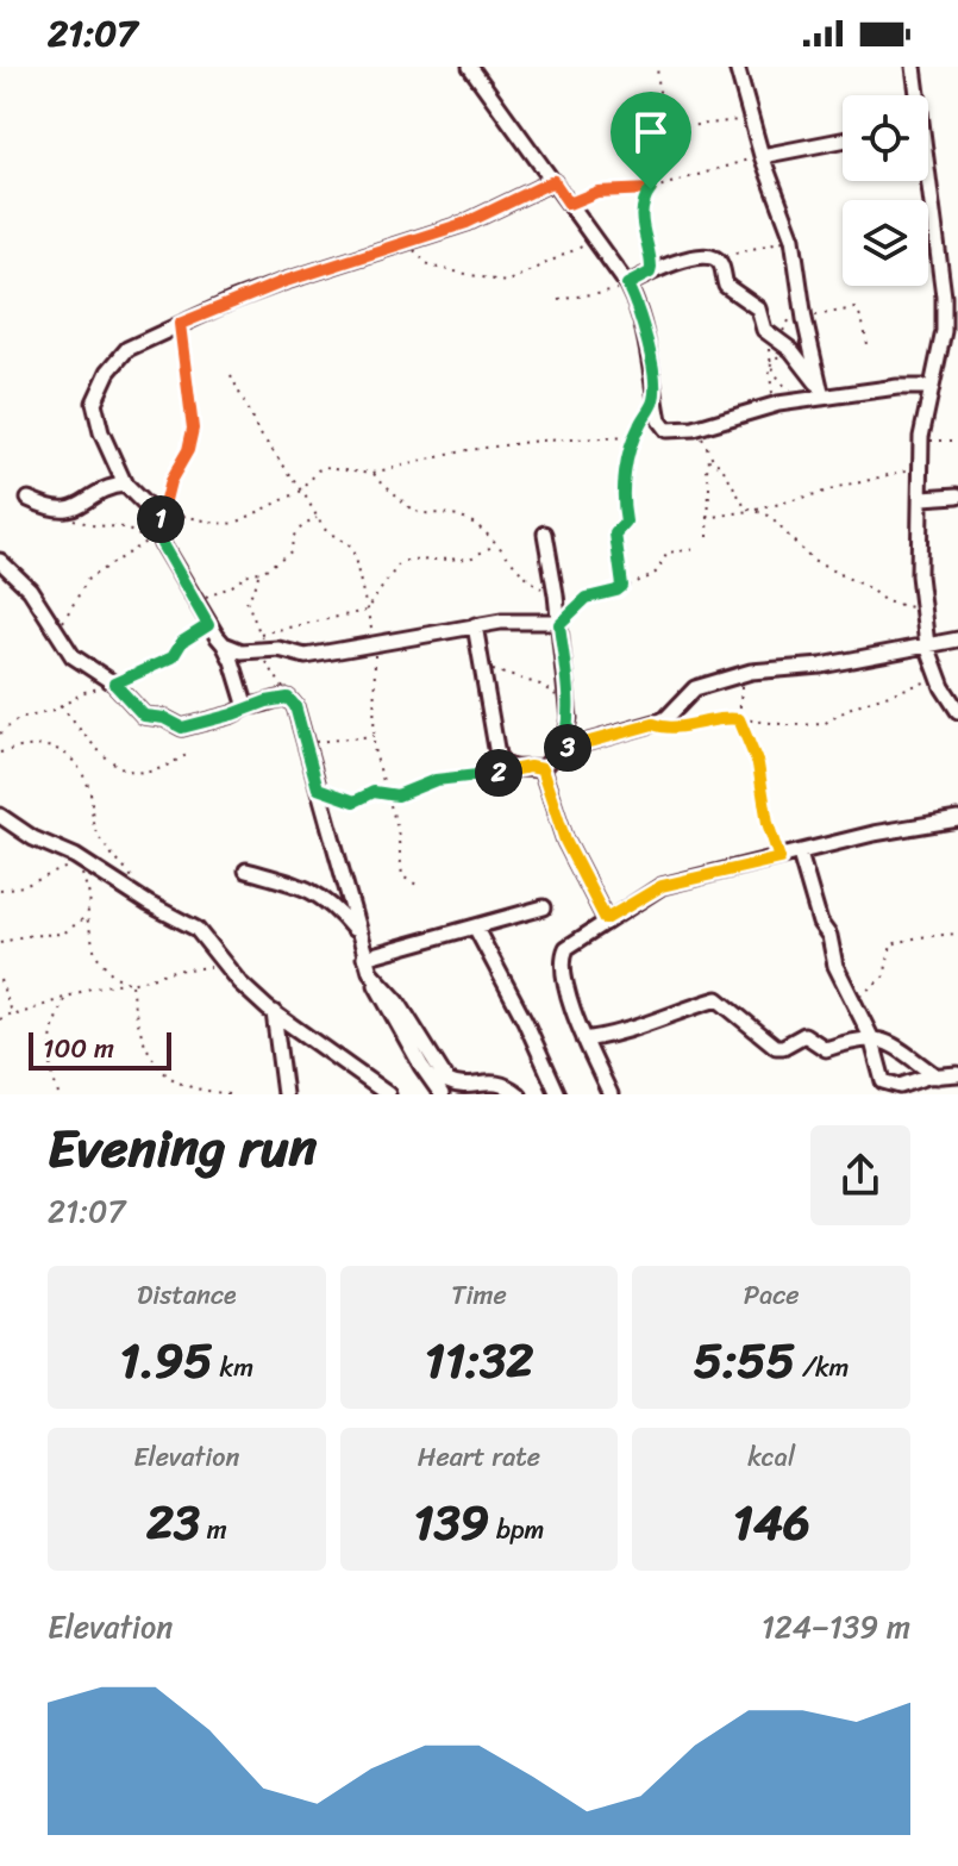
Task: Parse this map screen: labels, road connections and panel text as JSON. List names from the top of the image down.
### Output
{
  "scale_bar": "100 m",
  "page": {
    "status": "21:07",
    "pins": ["1", "3", "2"],
    "scale": "100 m",
    "heading": ["Evening run", "21:07"],
    "stats": [
      ["Distance", "1.95 km"],
      ["Time", "11:32"],
      ["Pace", "5:55 /km"],
      ["Elevation", "23 m"],
      ["Heart rate", "139 bpm"],
      ["kcal", "146"]
    ],
    "chart": ["Elevation", "124–139 m"]
  }
}
